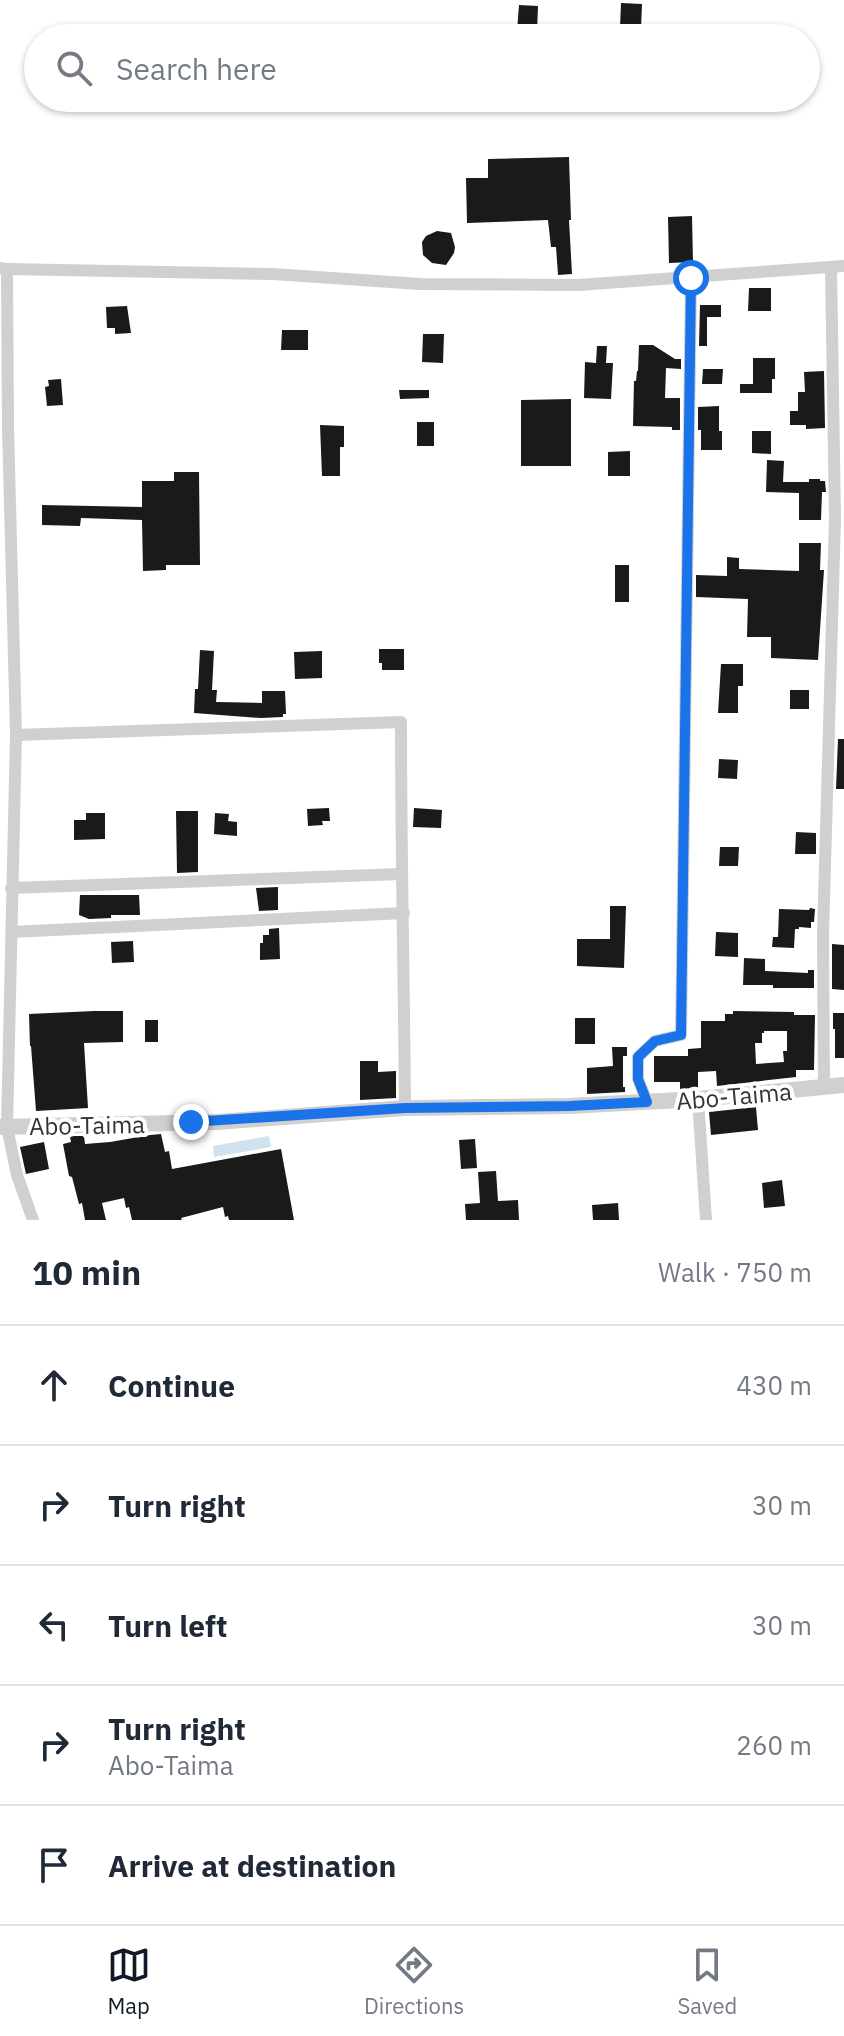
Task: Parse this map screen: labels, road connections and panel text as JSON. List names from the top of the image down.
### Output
{
  "streets": {
    "street": ["Abo-Taima"]
  },
  "page": {
    "search": "Search here",
    "heading": ["10 min", "Walk · 750 m"],
    "list": [
      ["Continue", "430 m"],
      ["Turn right", "30 m"],
      ["Turn left", "30 m"],
      ["Turn right", "Abo-Taima", "260 m"],
      "Arrive at destination"
    ],
    "nav": ["Map", "Directions", "Saved"]
  }
}
